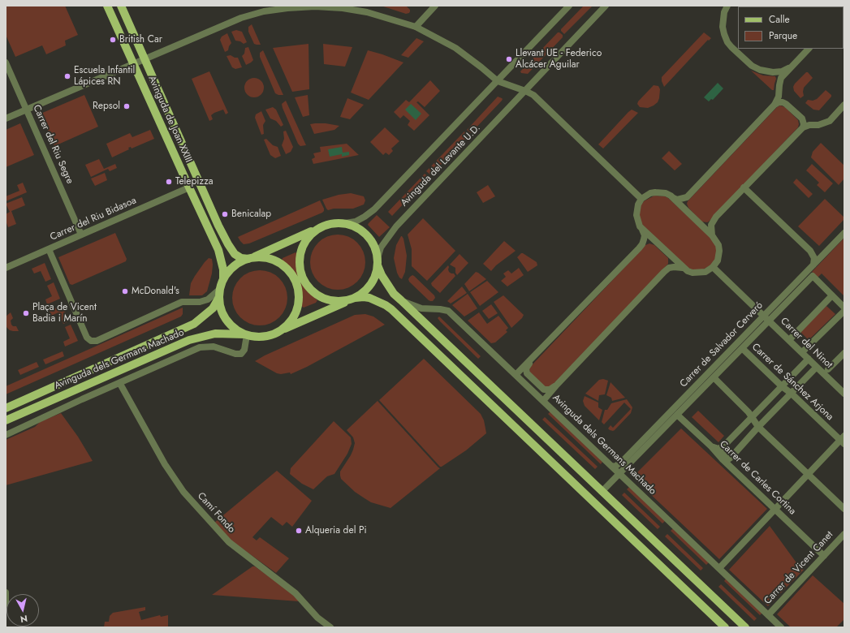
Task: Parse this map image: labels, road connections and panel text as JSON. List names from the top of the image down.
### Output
{
  "streets": {
    "main road": ["Avinguda de Joan XXIII", "Avinguda dels Germans Machado"],
    "street": [
      "Carrer del Riu Segre",
      "Avinguda del Levante U.D.",
      "Carrer del Riu Bidasoa",
      "Carrer del Ninot",
      "Carrer de Salvador Cerveró",
      "Carrer de Sánchez Arjona",
      "Carrer de Carles Cortina",
      "Camí Fondo",
      "Carrer de Vicent Canet"
    ]
  },
  "crossings": [
    ["Avinguda de Joan XXIII", "Carrer del Riu Bidasoa"],
    ["Avinguda de Joan XXIII", "Avinguda dels Germans Machado"],
    ["Carrer del Riu Segre", "Carrer del Riu Bidasoa"],
    ["Avinguda del Levante U.D.", "Avinguda dels Germans Machado"],
    ["Carrer del Ninot", "Carrer de Salvador Cerveró"],
    ["Carrer de Salvador Cerveró", "Avinguda dels Germans Machado"],
    ["Carrer de Salvador Cerveró", "Carrer de Sánchez Arjona"],
    ["Carrer de Salvador Cerveró", "Carrer de Carles Cortina"],
    ["Avinguda dels Germans Machado", "Carrer de Vicent Canet"],
    ["Carrer de Carles Cortina", "Carrer de Vicent Canet"]
  ],
  "places": [
    "British Car",
    "Llevant UE - Federico Alcácer Aguilar",
    "Escuela Infantil Lápices RN",
    "Repsol",
    "Telepizza",
    "Benicalap",
    "McDonald's",
    "Plaça de Vicent Badia i Marín",
    "Alqueria del Pi"
  ],
  "legend": ["Calle", "Parque"],
  "north": "bottom"
}
